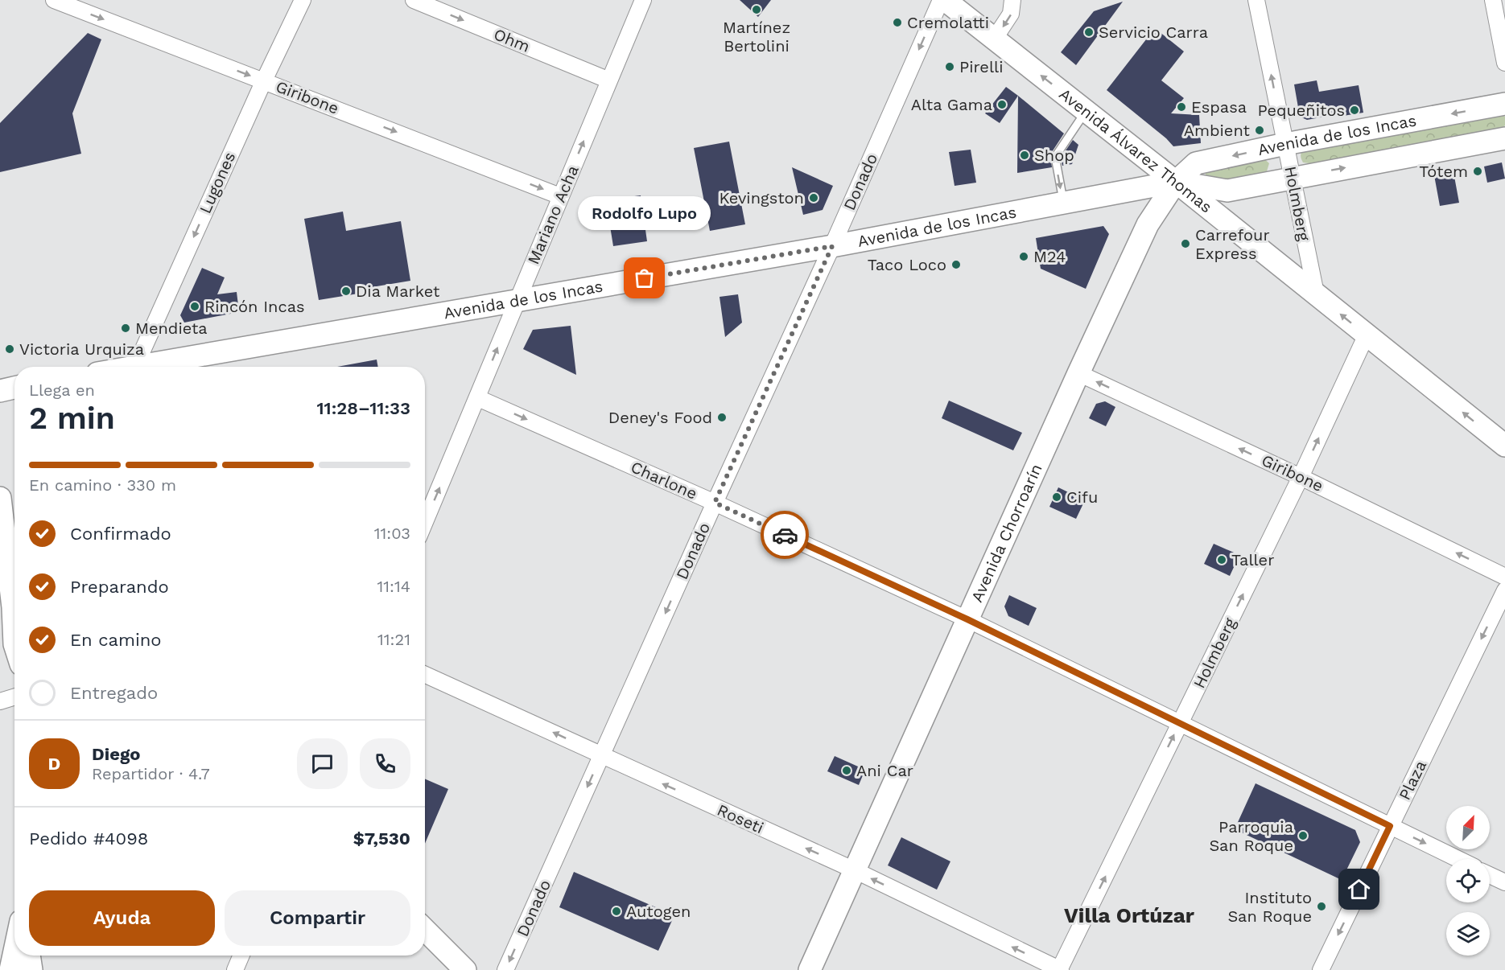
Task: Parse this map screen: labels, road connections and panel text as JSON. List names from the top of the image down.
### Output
{
  "streets": {
    "main road": ["Avenida de los Incas", "Avenida Álvarez Thomas", "Avenida Chorroarín"],
    "street": [
      "Ohm",
      "Giribone",
      "Donado",
      "Lugones",
      "Holmberg",
      "Mariano Acha",
      "Charlone",
      "Plaza",
      "Roseti"
    ]
  },
  "crossings": [
    ["Ohm", "Mariano Acha"],
    ["Giribone", "Lugones"],
    ["Giribone", "Holmberg"],
    ["Giribone", "Mariano Acha"],
    ["Giribone", "Avenida Chorroarín"],
    ["Avenida de los Incas", "Avenida Álvarez Thomas"],
    ["Avenida de los Incas", "Donado"],
    ["Avenida de los Incas", "Lugones"],
    ["Avenida de los Incas", "Holmberg"],
    ["Avenida de los Incas", "Mariano Acha"],
    ["Avenida de los Incas", "Avenida Chorroarín"],
    ["Avenida Álvarez Thomas", "Holmberg"],
    ["Avenida Álvarez Thomas", "Avenida Chorroarín"],
    ["Donado", "Charlone"],
    ["Donado", "Roseti"],
    ["Holmberg", "Charlone"],
    ["Holmberg", "Roseti"],
    ["Mariano Acha", "Charlone"],
    ["Charlone", "Avenida Chorroarín"],
    ["Charlone", "Plaza"],
    ["Avenida Chorroarín", "Roseti"]
  ],
  "one_way": [
    "Ohm",
    "Avenida Álvarez Thomas",
    "Donado",
    "Lugones",
    "Holmberg",
    "Mariano Acha",
    "Plaza",
    "Roseti"
  ],
  "districts": ["Villa Ortúzar"],
  "places": [
    "Martínez Bertolini",
    "Cremolatti",
    "Servicio Carra",
    "Pirelli",
    "Alta Gama",
    "Espasa",
    "Pequeñitos",
    "Ambient",
    "Shop",
    "Tótem",
    "Kevingston",
    "Carrefour Express",
    "M24",
    "Taco Loco",
    "Rodolfo Lupo",
    "Dia Market",
    "Rincón Incas",
    "Mendieta",
    "Victoria Urquiza",
    "Deney's Food",
    "Cifu",
    "Taller",
    "Ani Car",
    "Parroquia San Roque",
    "Instituto San Roque",
    "Autogen"
  ],
  "north": "top right",
  "page": {
    "bubble": "Rodolfo Lupo",
    "heading": ["2 min", "Llega en", "11:28–11:33"],
    "panel": [
      "Diego",
      "Repartidor · 4.7",
      "Pedido #4098",
      "$7,530"
    ],
    "bar": "En camino · 330 m",
    "list": [
      ["Confirmado", "11:03"],
      ["Preparando", "11:14"],
      ["En camino", "11:21"],
      "Entregado"
    ],
    "round": "D",
    "buttons": ["Ayuda", "Compartir"]
  }
}
